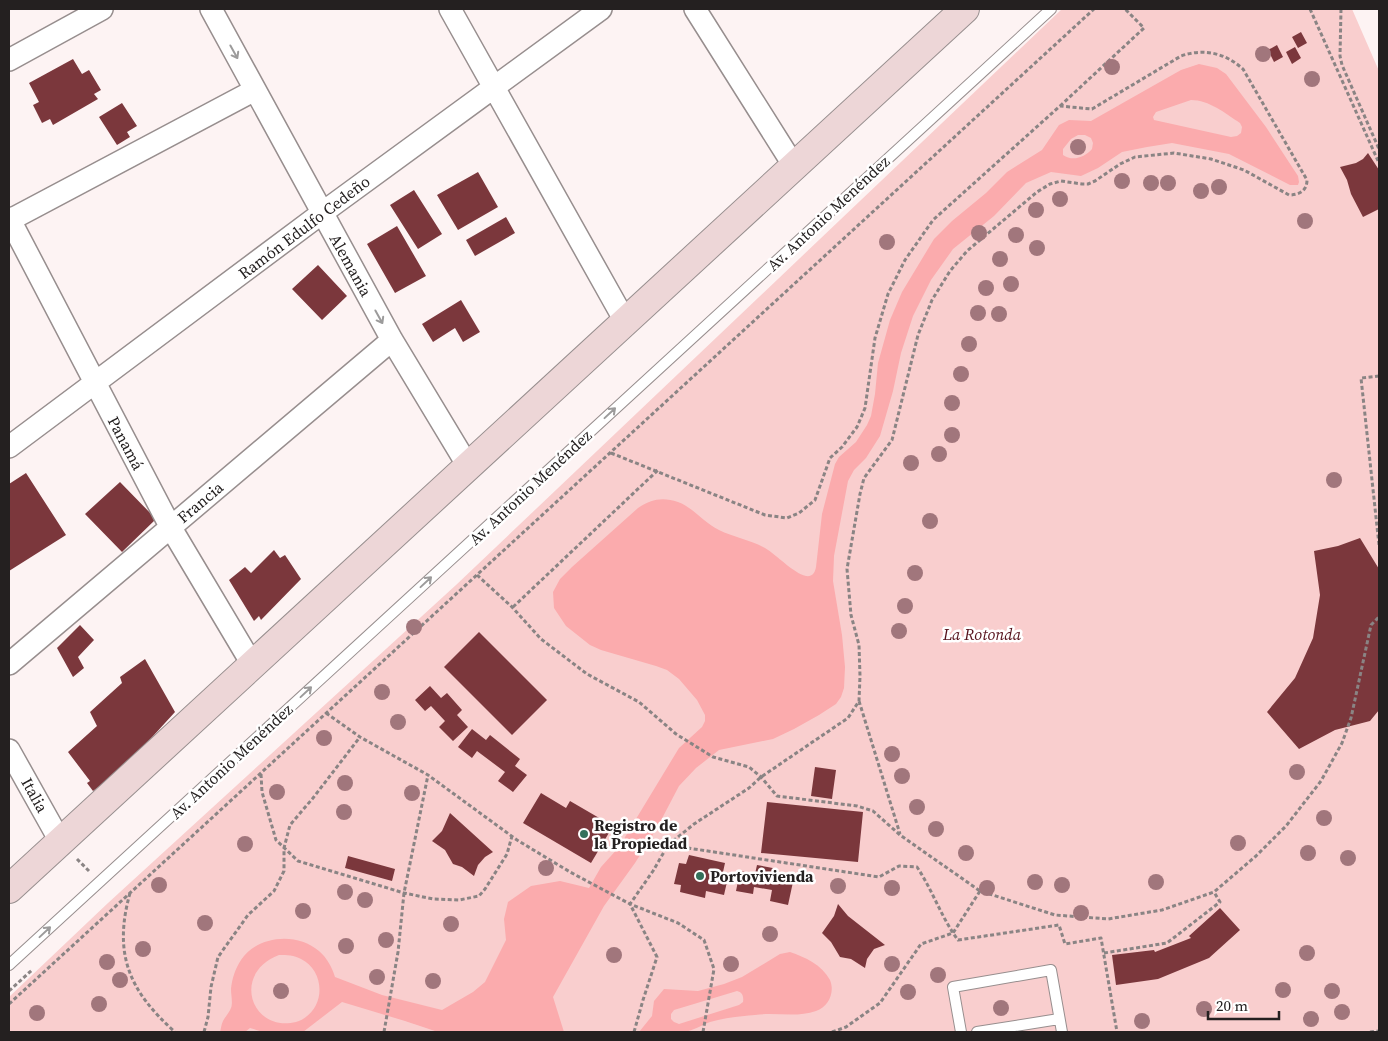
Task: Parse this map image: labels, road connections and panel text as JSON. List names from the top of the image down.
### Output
{
  "streets": {
    "street": [
      "Ramón Edulfo Cedeño",
      "Alemania",
      "Panamá",
      "Francia",
      "Italia"
    ],
    "lane": ["Av. Antonio Menéndez"]
  },
  "crossings": [
    ["Ramón Edulfo Cedeño", "Alemania"],
    ["Ramón Edulfo Cedeño", "Panamá"],
    ["Alemania", "Francia"],
    ["Panamá", "Francia"]
  ],
  "one_way": ["Av. Antonio Menéndez", "Alemania"],
  "parks": ["La Rotonda"],
  "places": ["Registro de la Propiedad", "Portovivienda"],
  "scale_bar": "20 m"
}
